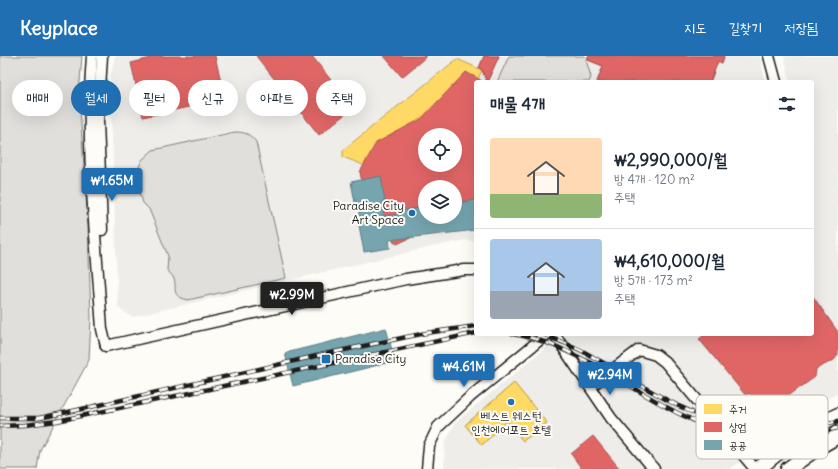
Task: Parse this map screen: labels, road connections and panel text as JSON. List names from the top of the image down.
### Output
{
  "places": {
    "other": ["Paradise City Art Space", "베스트 웨스턴 인천에어포트 호텔"],
    "transit": ["Paradise City"]
  },
  "legend": ["주거", "상업", "공공"],
  "page": {
    "header": "Keyplace",
    "nav": ["지도", "길찾기", "저장됨"],
    "chip": [
      "매매",
      "월세",
      "필터",
      "신규",
      "아파트",
      "주택"
    ],
    "heading": "매물 4개",
    "list": [
      {
        "name": "₩2,990,000/월",
        "note": "방 4개 · 120 m² · 주택"
      },
      {
        "name": "₩4,610,000/월",
        "note": "방 5개 · 173 m² · 주택"
      }
    ],
    "price": [
      "₩1.65M",
      "₩2.99M",
      "₩4.61M",
      "₩2.94M"
    ]
  }
}
